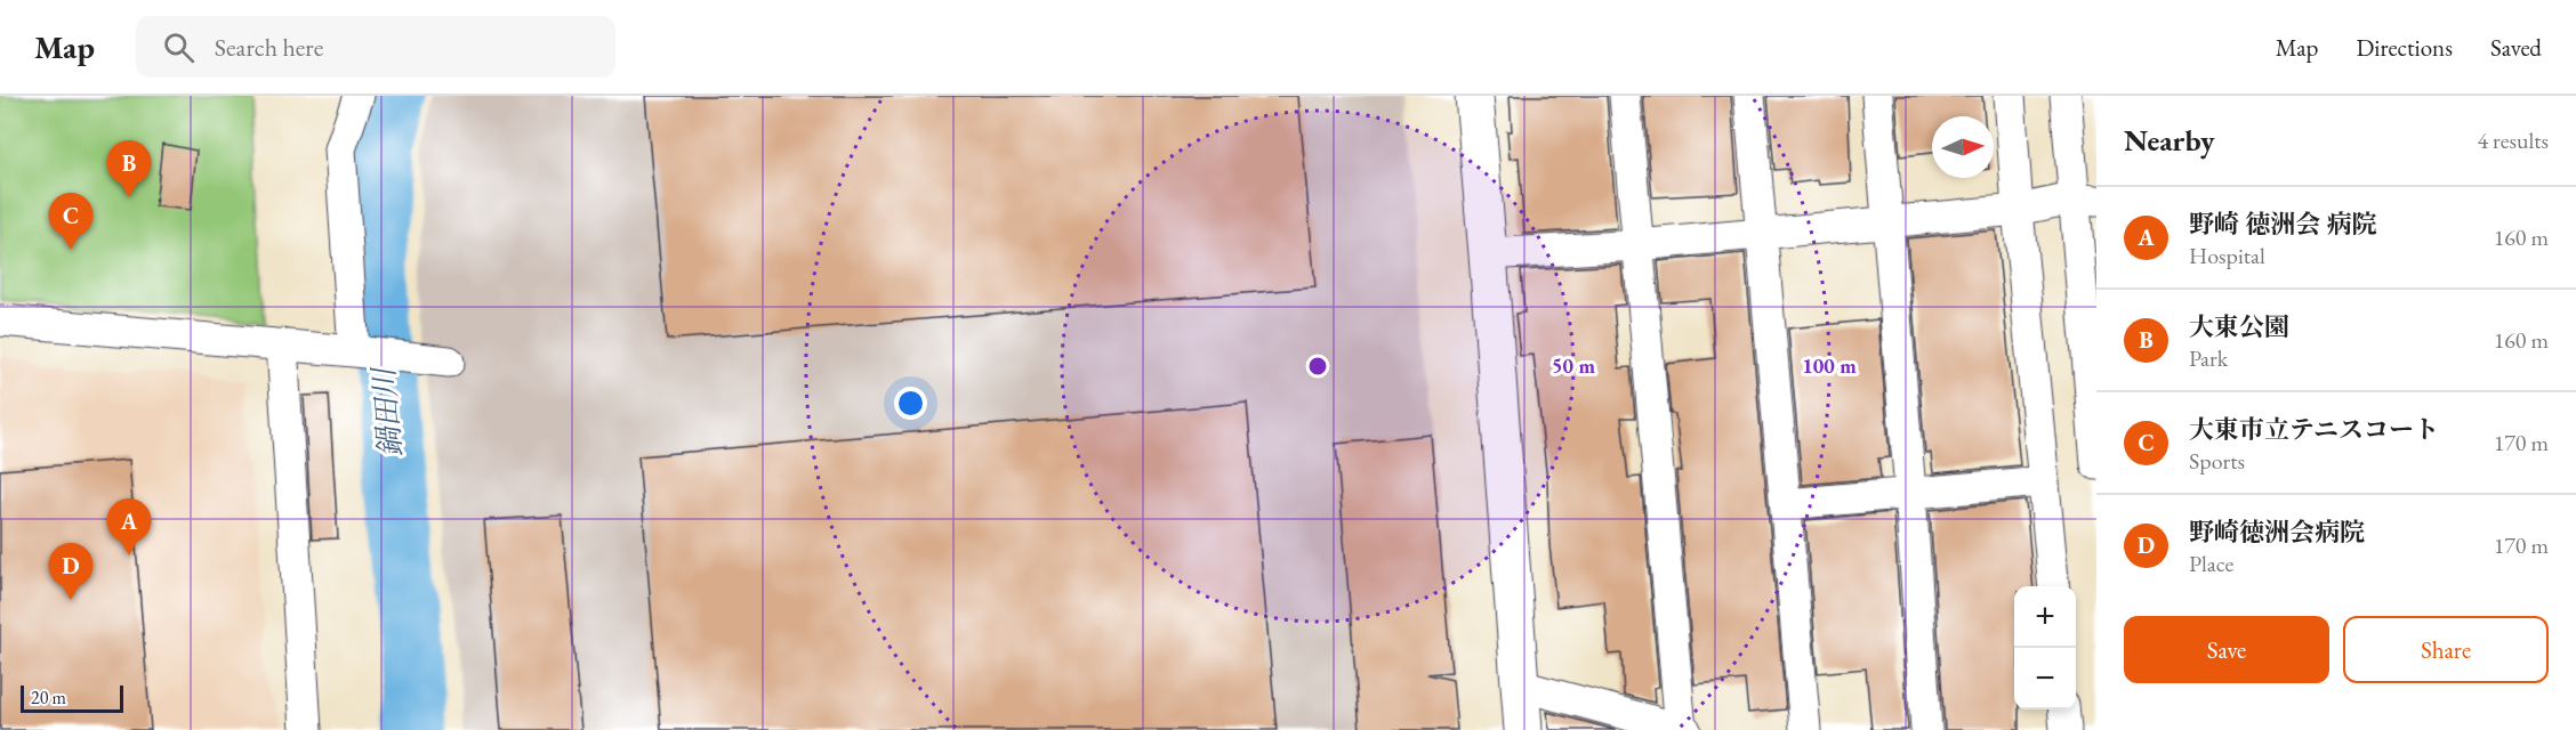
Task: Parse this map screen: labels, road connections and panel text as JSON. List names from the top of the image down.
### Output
{
  "water": ["鍋田川"],
  "scale_bar": "20 m",
  "north": "right",
  "page": {
    "header": "Map",
    "search": "Search here",
    "nav": ["Map", "Directions", "Saved"],
    "heading": ["Nearby", "4 results"],
    "pins": [
      "B",
      "C",
      "A",
      "D"
    ],
    "list": [
      {
        "mark": "A",
        "name": "野崎 徳洲会 病院",
        "note": "Hospital",
        "value": "160 m"
      },
      {
        "mark": "B",
        "name": "大東公園",
        "note": "Park",
        "value": "160 m"
      },
      {
        "mark": "C",
        "name": "大東市立テニスコート",
        "note": "Sports",
        "value": "170 m"
      },
      {
        "mark": "D",
        "name": "野崎徳洲会病院",
        "note": "Place",
        "value": "170 m"
      }
    ],
    "map_buttons": ["+", "−"],
    "buttons": ["Save", "Share"],
    "scale": "20 m"
  },
  "rings": ["50 m", "100 m"]
}
